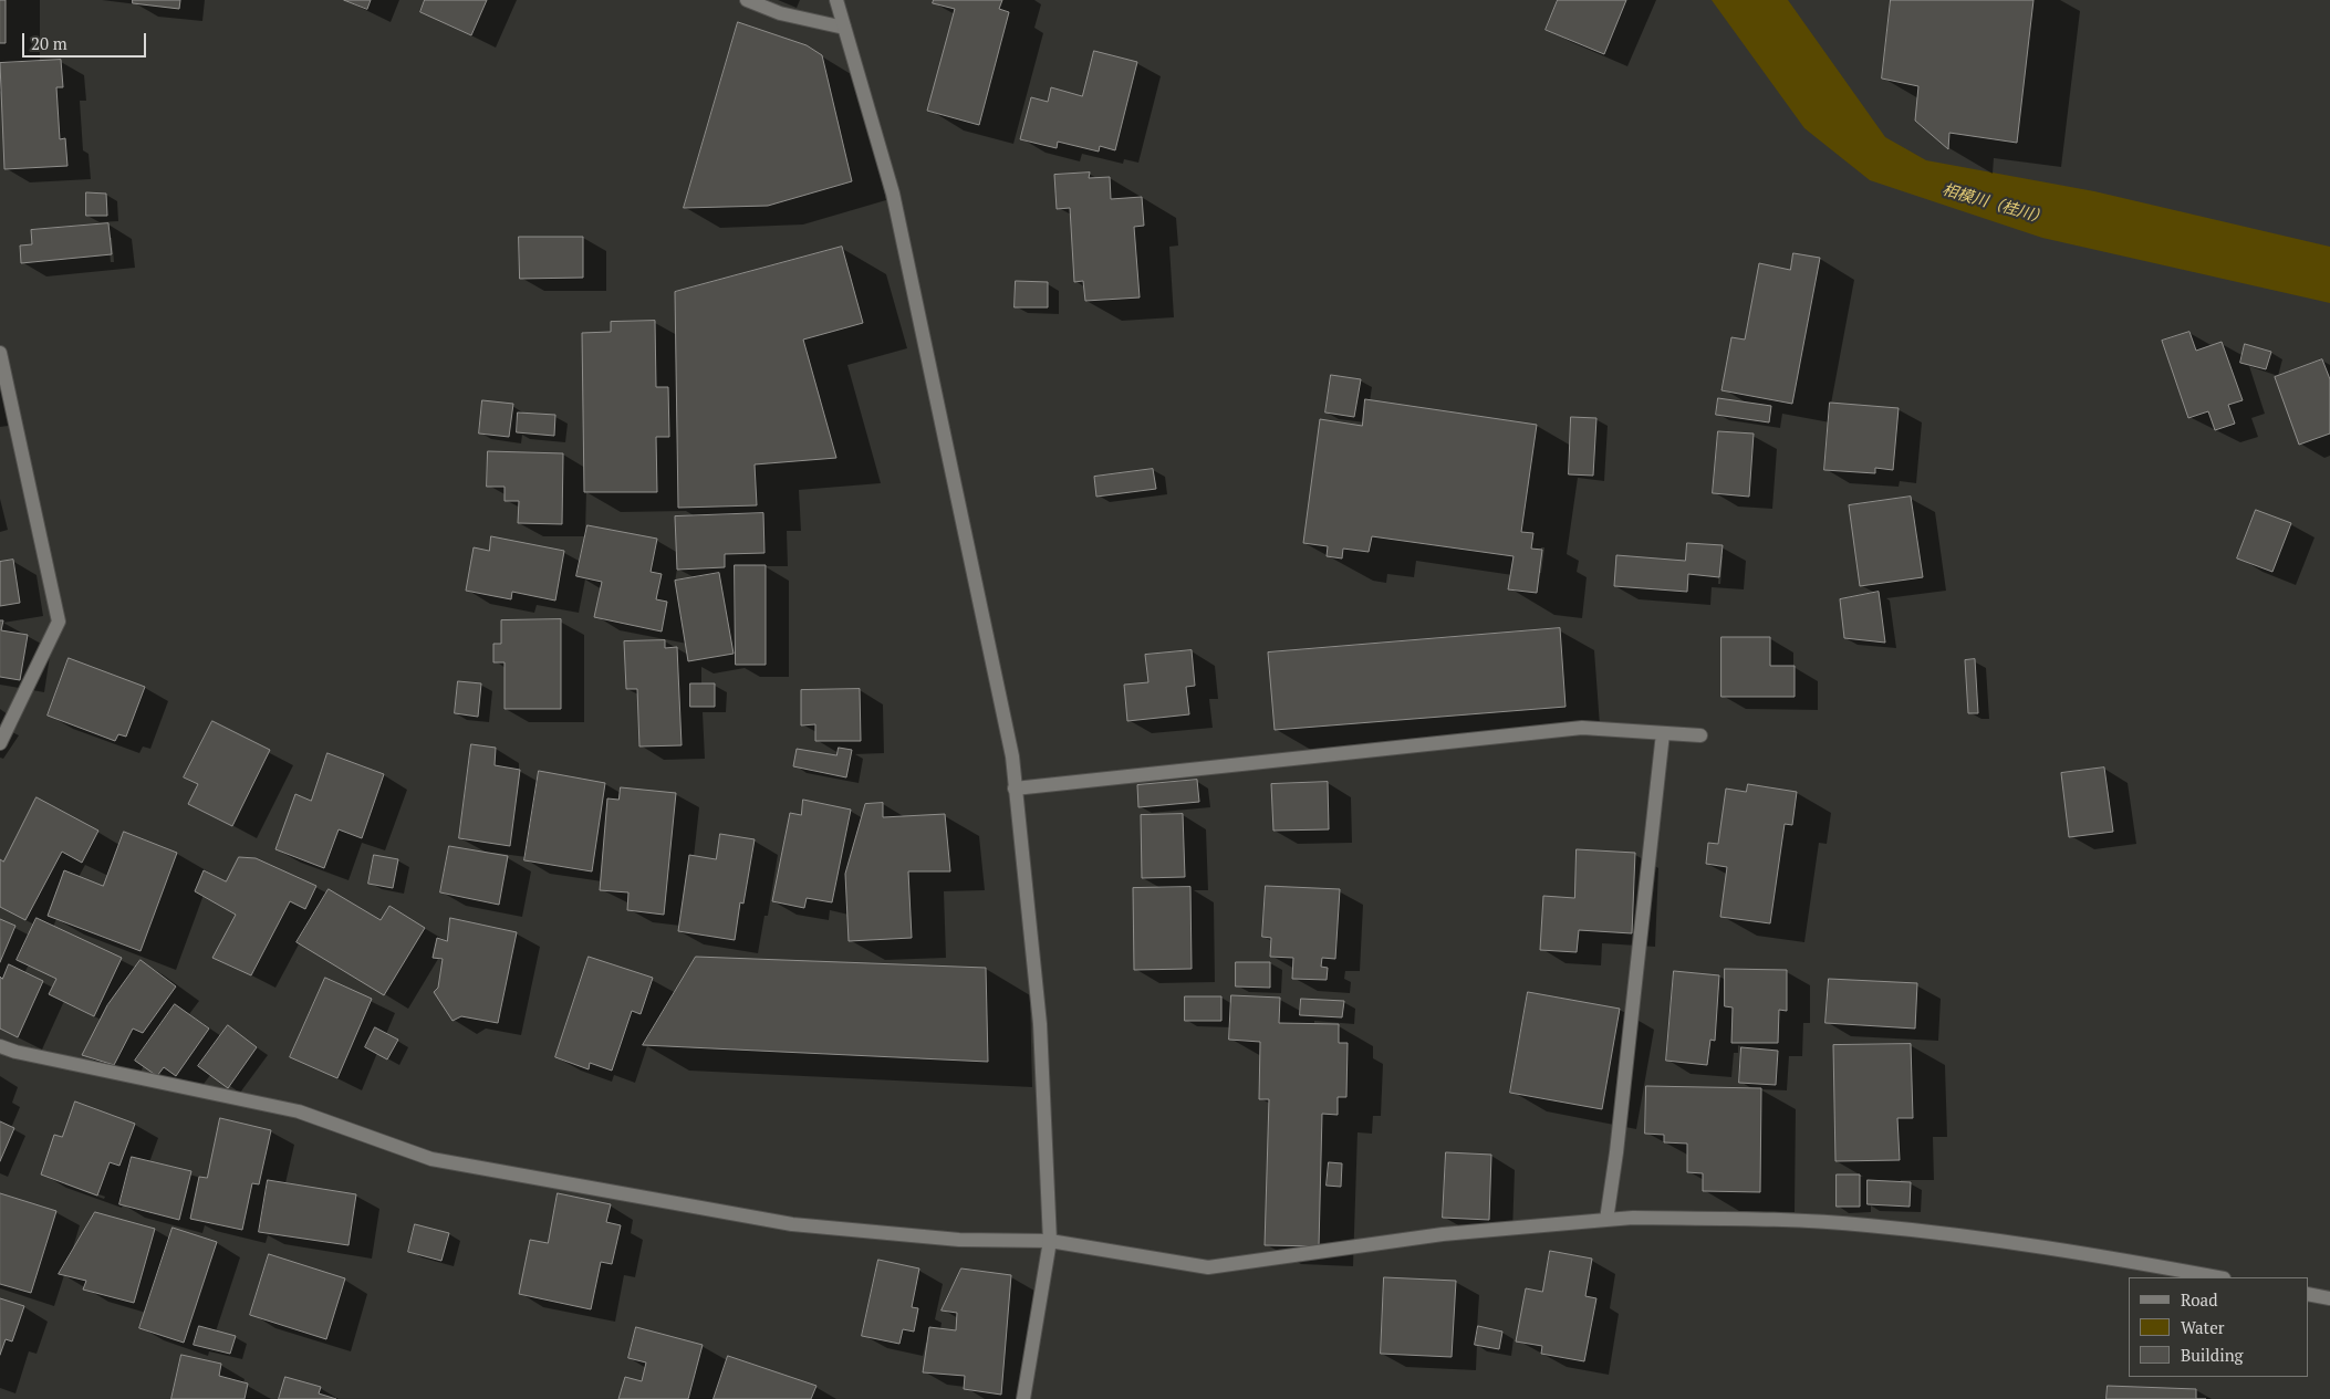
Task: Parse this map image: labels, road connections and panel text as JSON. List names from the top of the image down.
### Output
{
  "water": ["相模川（桂川）"],
  "legend": ["Road", "Water", "Building"],
  "scale_bar": "20 m"
}
